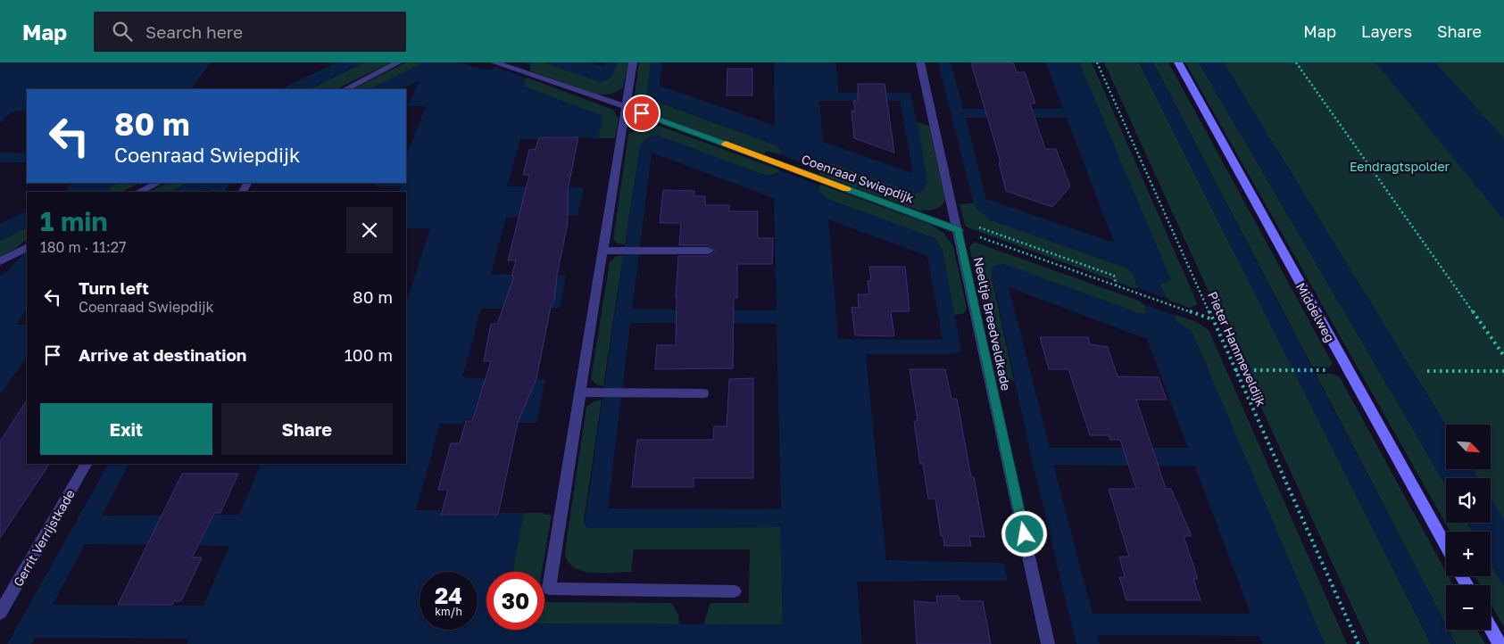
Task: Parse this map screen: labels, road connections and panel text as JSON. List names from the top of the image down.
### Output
{
  "streets": {
    "street": [
      "Coenraad Swiepdijk",
      "Middelweg",
      "Neeltje Breedveldkade",
      "Gerrit Verrijstkade"
    ],
    "path": ["Pieter Hammeveldijk"]
  },
  "crossings": [
    ["Coenraad Swiepdijk", "Neeltje Breedveldkade"]
  ],
  "parks": ["Eendragtspolder"],
  "north": "bottom right",
  "page": {
    "header": "Map",
    "search": "Search here",
    "nav": ["Map", "Layers", "Share"],
    "turn": ["80 m", "Coenraad Swiepdijk"],
    "heading": ["1 min", "180 m · 11:27"],
    "list": [
      {
        "name": "Turn left",
        "note": "Coenraad Swiepdijk",
        "value": "80 m"
      },
      {
        "name": "Arrive at destination",
        "value": "100 m"
      }
    ],
    "buttons": ["Exit", "Share"],
    "map_buttons": ["+", "−"],
    "speed": "24 km/h",
    "limit": "30"
  }
}
